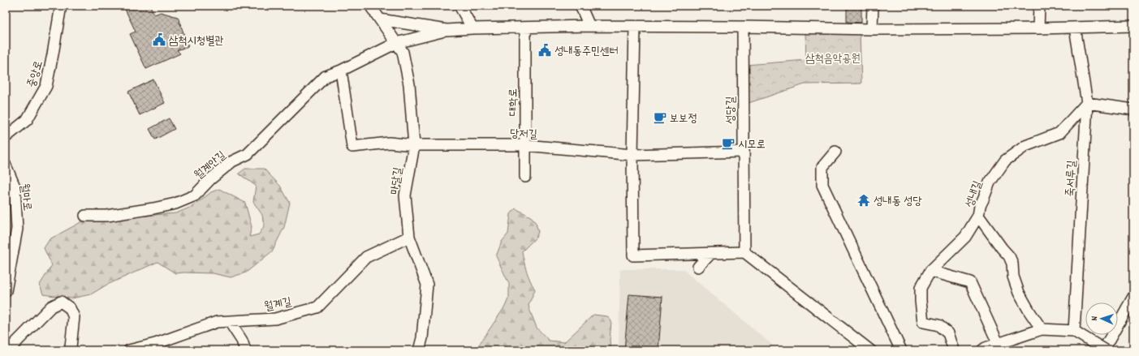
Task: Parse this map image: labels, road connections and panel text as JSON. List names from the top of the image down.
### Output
{
  "streets": {
    "street": [
      "중앙로",
      "대학로",
      "성당길",
      "당저길",
      "월계안길",
      "죽서루길",
      "마달길",
      "성내길",
      "월마로",
      "월계길"
    ]
  },
  "crossings": [
    ["대학로", "당저길"],
    ["성당길", "당저길"],
    ["당저길", "마달길"],
    ["월계안길", "마달길"],
    ["죽서루길", "성내길"],
    ["마달길", "월계길"]
  ],
  "parks": ["삼척음악공원"],
  "places": {
    "public building": ["삼척시청별관", "성내동주민센터"],
    "cafe": ["보보정", "시모로"],
    "temple": ["성내동 성당"]
  },
  "north": "left"
}
